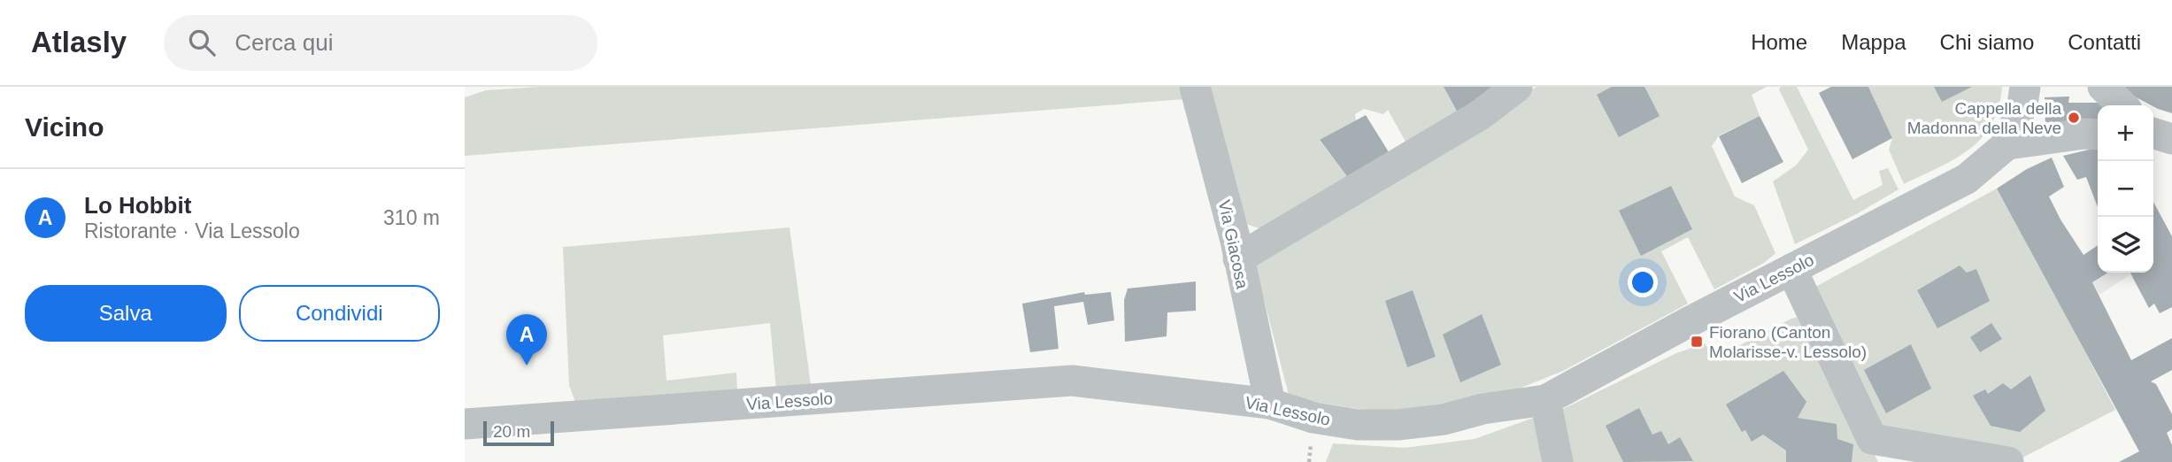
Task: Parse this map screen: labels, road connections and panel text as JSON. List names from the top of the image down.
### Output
{
  "streets": {
    "street": ["Via Giacosa", "Via Lessolo"]
  },
  "crossings": [
    ["Via Giacosa", "Via Lessolo"]
  ],
  "places": {
    "other": ["Cappella della Madonna della Neve"],
    "transit": ["Fiorano (Canton Molarisse-v. Lessolo)"]
  },
  "scale_bar": "20 m",
  "page": {
    "header": "Atlasly",
    "search": "Cerca qui",
    "nav": [
      "Home",
      "Mappa",
      "Chi siamo",
      "Contatti"
    ],
    "heading": "Vicino",
    "map_buttons": ["+", "−"],
    "list": [
      {
        "mark": "A",
        "name": "Lo Hobbit",
        "note": "Ristorante · Via Lessolo",
        "value": "310 m"
      }
    ],
    "buttons": ["Salva", "Condividi"],
    "pins": "A",
    "scale": "20 m"
  }
}
